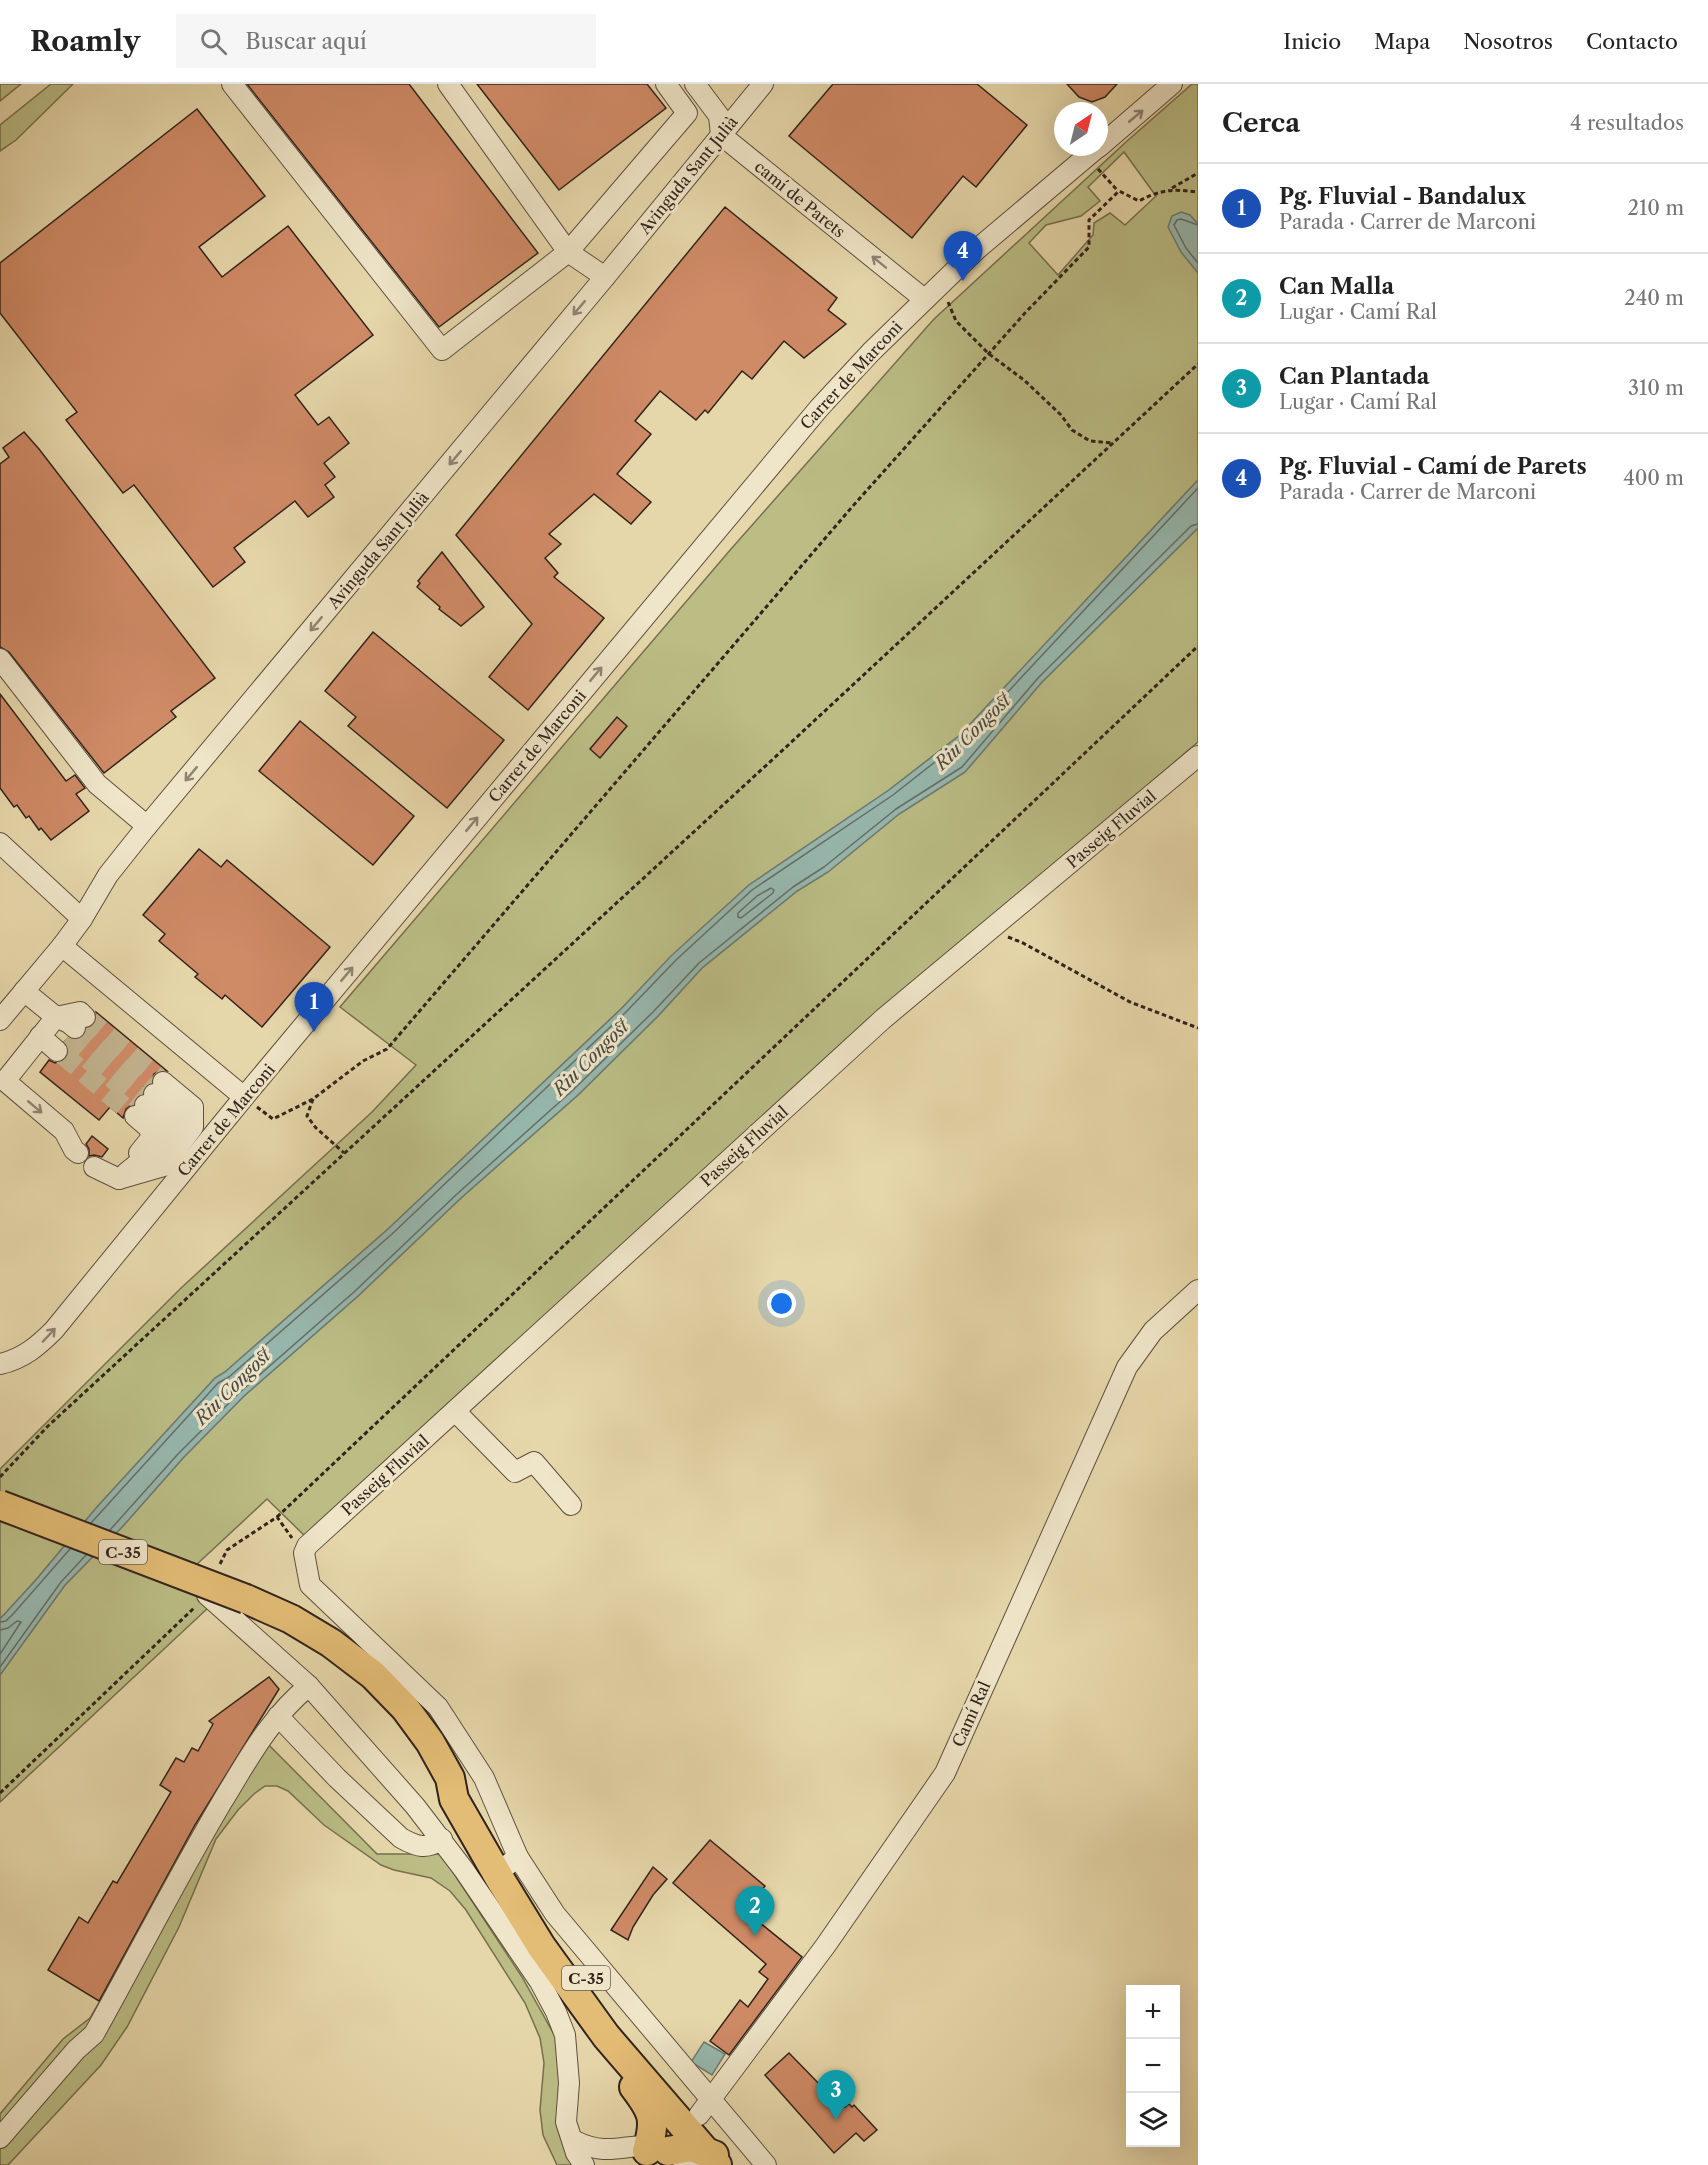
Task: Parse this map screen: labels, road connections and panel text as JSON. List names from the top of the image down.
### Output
{
  "streets": {
    "highway": ["C-35"],
    "street": [
      "Avinguda Sant Julià",
      "camí de Parets",
      "Carrer de Marconi",
      "Passeig Fluvial",
      "Camí Ral"
    ]
  },
  "crossings": [
    ["Avinguda Sant Julià", "camí de Parets"],
    ["camí de Parets", "Carrer de Marconi"],
    ["C-35", "Camí Ral"]
  ],
  "one_way": ["Avinguda Sant Julià", "camí de Parets", "Carrer de Marconi"],
  "water": ["Riu Congost"],
  "north": "top right",
  "page": {
    "header": "Roamly",
    "search": "Buscar aquí",
    "nav": [
      "Inicio",
      "Mapa",
      "Nosotros",
      "Contacto"
    ],
    "heading": ["Cerca", "4 resultados"],
    "list": [
      {
        "mark": "1",
        "name": "Pg. Fluvial - Bandalux",
        "note": "Parada · Carrer de Marconi",
        "value": "210 m"
      },
      {
        "mark": "2",
        "name": "Can Malla",
        "note": "Lugar · Camí Ral",
        "value": "240 m"
      },
      {
        "mark": "3",
        "name": "Can Plantada",
        "note": "Lugar · Camí Ral",
        "value": "310 m"
      },
      {
        "mark": "4",
        "name": "Pg. Fluvial - Camí de Parets",
        "note": "Parada · Carrer de Marconi",
        "value": "400 m"
      }
    ],
    "pins": [
      "4",
      "1",
      "2",
      "3"
    ],
    "map_buttons": ["+", "−"]
  }
}
